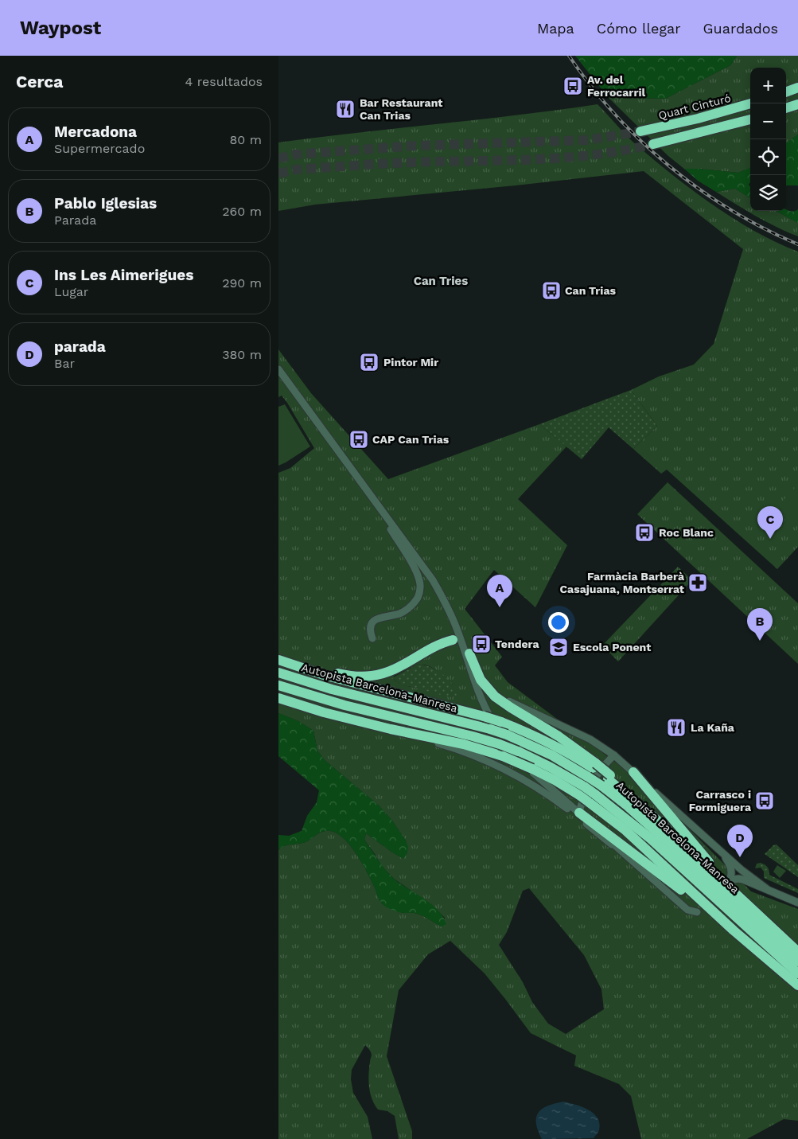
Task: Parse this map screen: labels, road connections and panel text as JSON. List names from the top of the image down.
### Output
{
  "streets": {
    "highway": ["Quart Cinturó", "Autopista Barcelona-Manresa"]
  },
  "districts": ["Can Tries"],
  "places": {
    "bus stop": [
      "Av. del Ferrocarril",
      "Can Trias",
      "Pintor Mir",
      "CAP Can Trias",
      "Roc Blanc",
      "Tendera",
      "Carrasco i Formiguera"
    ],
    "restaurant": ["Bar Restaurant Can Trias", "La Kaña"],
    "pharmacy": ["Farmàcia Barberà Casajuana, Montserrat"],
    "school or university": ["Escola Ponent"]
  },
  "page": {
    "header": "Waypost",
    "nav": ["Mapa", "Cómo llegar", "Guardados"],
    "heading": ["Cerca", "4 resultados"],
    "map_buttons": ["+", "−"],
    "list": [
      {
        "mark": "A",
        "name": "Mercadona",
        "note": "Supermercado",
        "value": "80 m"
      },
      {
        "mark": "B",
        "name": "Pablo Iglesias",
        "note": "Parada",
        "value": "260 m"
      },
      {
        "mark": "C",
        "name": "Ins Les Aimerigues",
        "note": "Lugar",
        "value": "290 m"
      },
      {
        "mark": "D",
        "name": "parada",
        "note": "Bar",
        "value": "380 m"
      }
    ],
    "pins": [
      "C",
      "A",
      "B",
      "D"
    ]
  }
}
